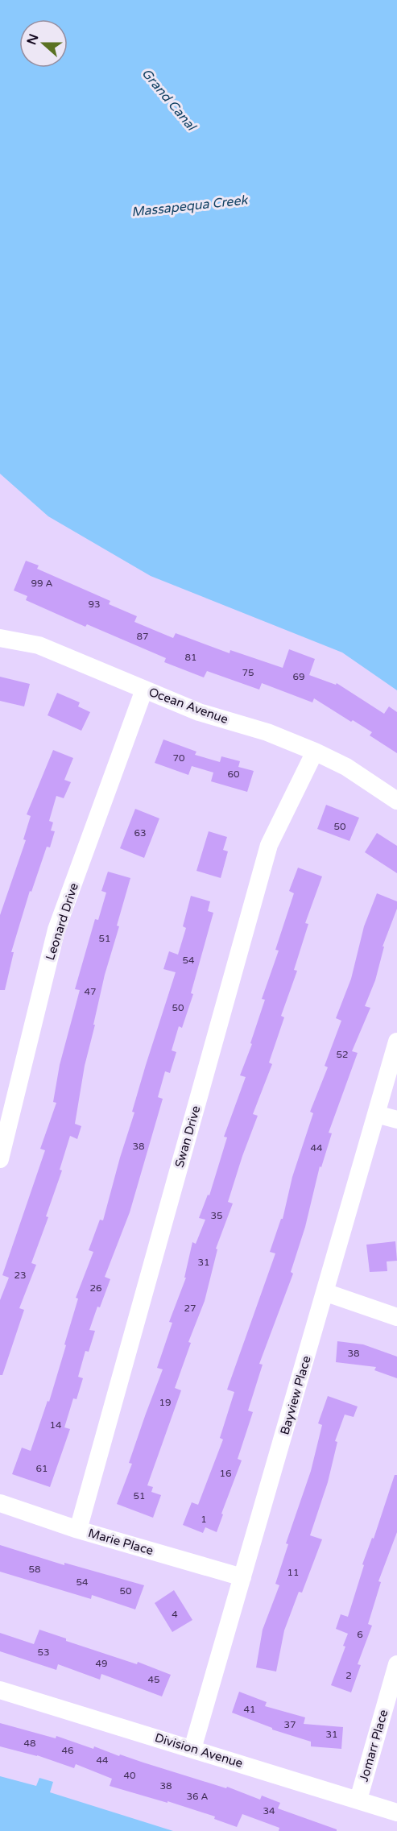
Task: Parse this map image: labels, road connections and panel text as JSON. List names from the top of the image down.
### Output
{
  "streets": {
    "street": [
      "Ocean Avenue",
      "Leonard Drive",
      "Swan Drive",
      "Bayview Place",
      "Marie Place",
      "Jomarr Place",
      "Division Avenue"
    ]
  },
  "crossings": [
    ["Ocean Avenue", "Leonard Drive"],
    ["Ocean Avenue", "Swan Drive"],
    ["Swan Drive", "Marie Place"],
    ["Bayview Place", "Marie Place"],
    ["Bayview Place", "Division Avenue"],
    ["Jomarr Place", "Division Avenue"]
  ],
  "water": ["Grand Canal", "Massapequa Creek"],
  "house_numbers": [
    "99 A",
    "93",
    "87",
    "81",
    "75",
    "69",
    "70",
    "60",
    "50",
    "63",
    "51",
    "54",
    "47",
    "50",
    "52",
    "38",
    "44",
    "35",
    "31",
    "23",
    "26",
    "27",
    "38",
    "19",
    "14",
    "61",
    "16",
    "51",
    "1",
    "58",
    "11",
    "54",
    "50",
    "4",
    "6",
    "53",
    "49",
    "2",
    "45",
    "41",
    "37",
    "31",
    "48",
    "46",
    "44",
    "40",
    "38",
    "36 A",
    "34"
  ],
  "north": "left"
}
